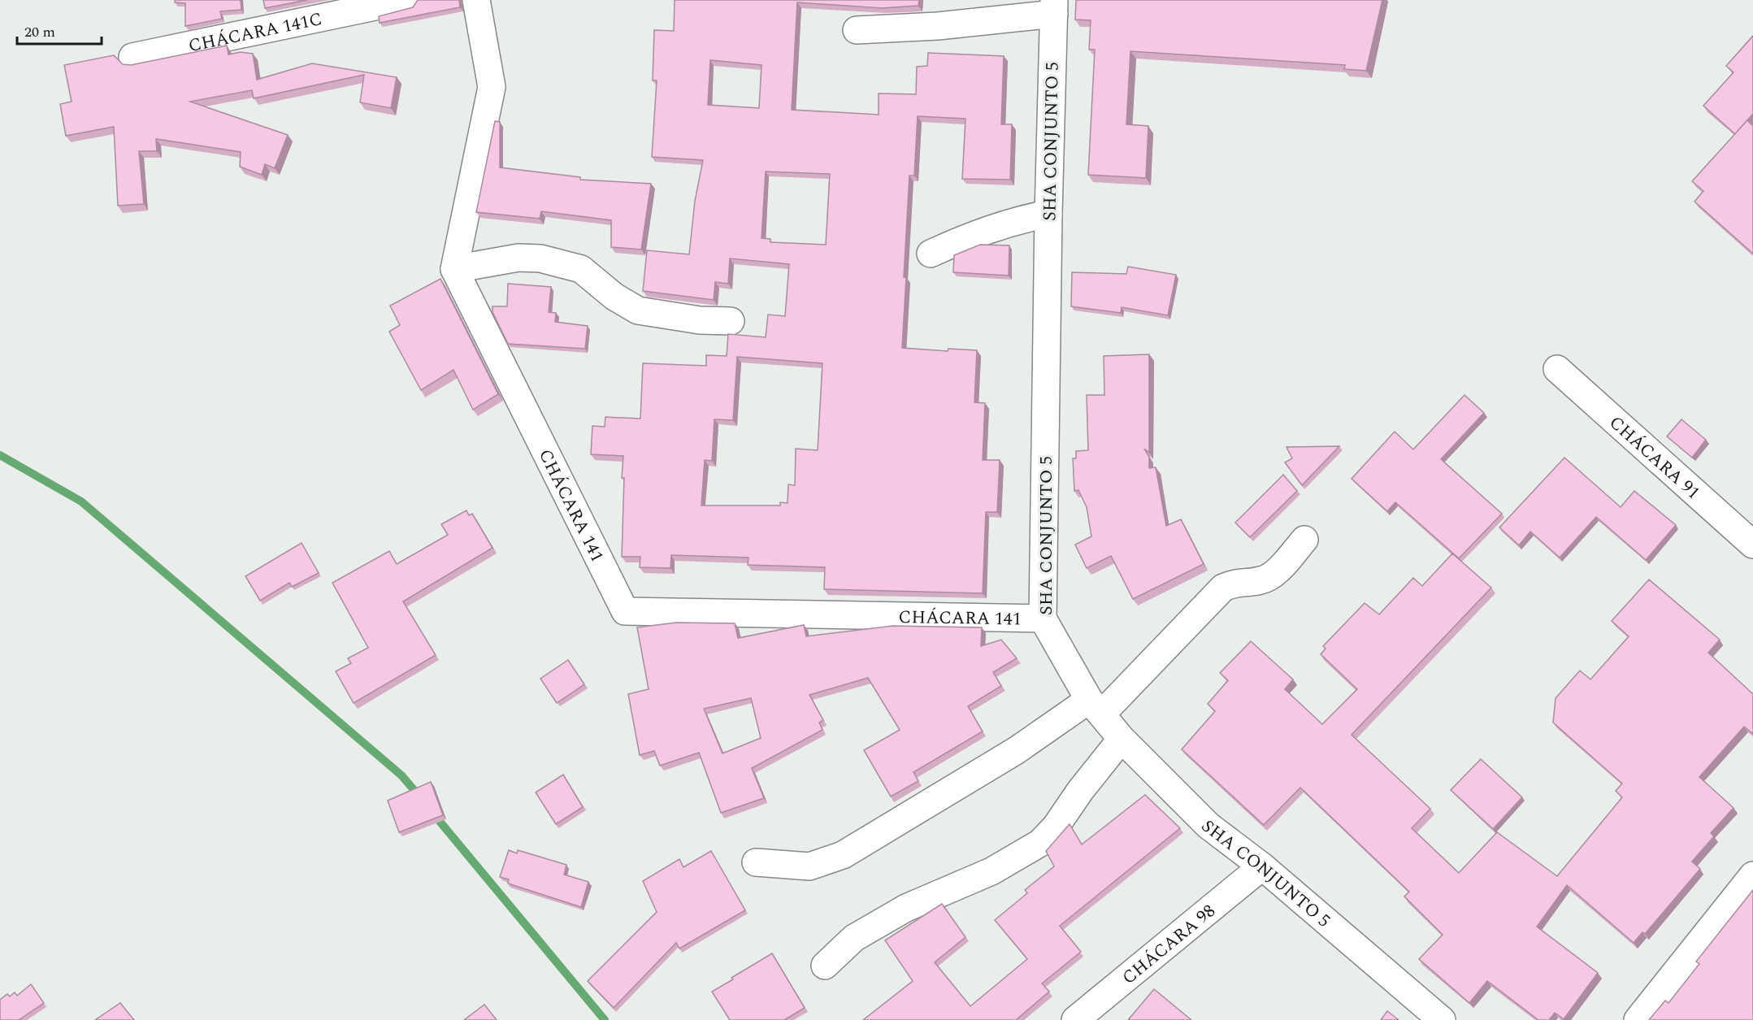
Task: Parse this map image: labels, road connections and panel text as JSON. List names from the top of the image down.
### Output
{
  "streets": {
    "street": [
      "CHÁCARA 141C",
      "SHA CONJUNTO 5",
      "CHÁCARA 91",
      "CHÁCARA 141",
      "CHÁCARA 98"
    ]
  },
  "crossings": [
    ["SHA CONJUNTO 5", "CHÁCARA 141"],
    ["SHA CONJUNTO 5", "CHÁCARA 98"]
  ],
  "scale_bar": "20 m"
}
